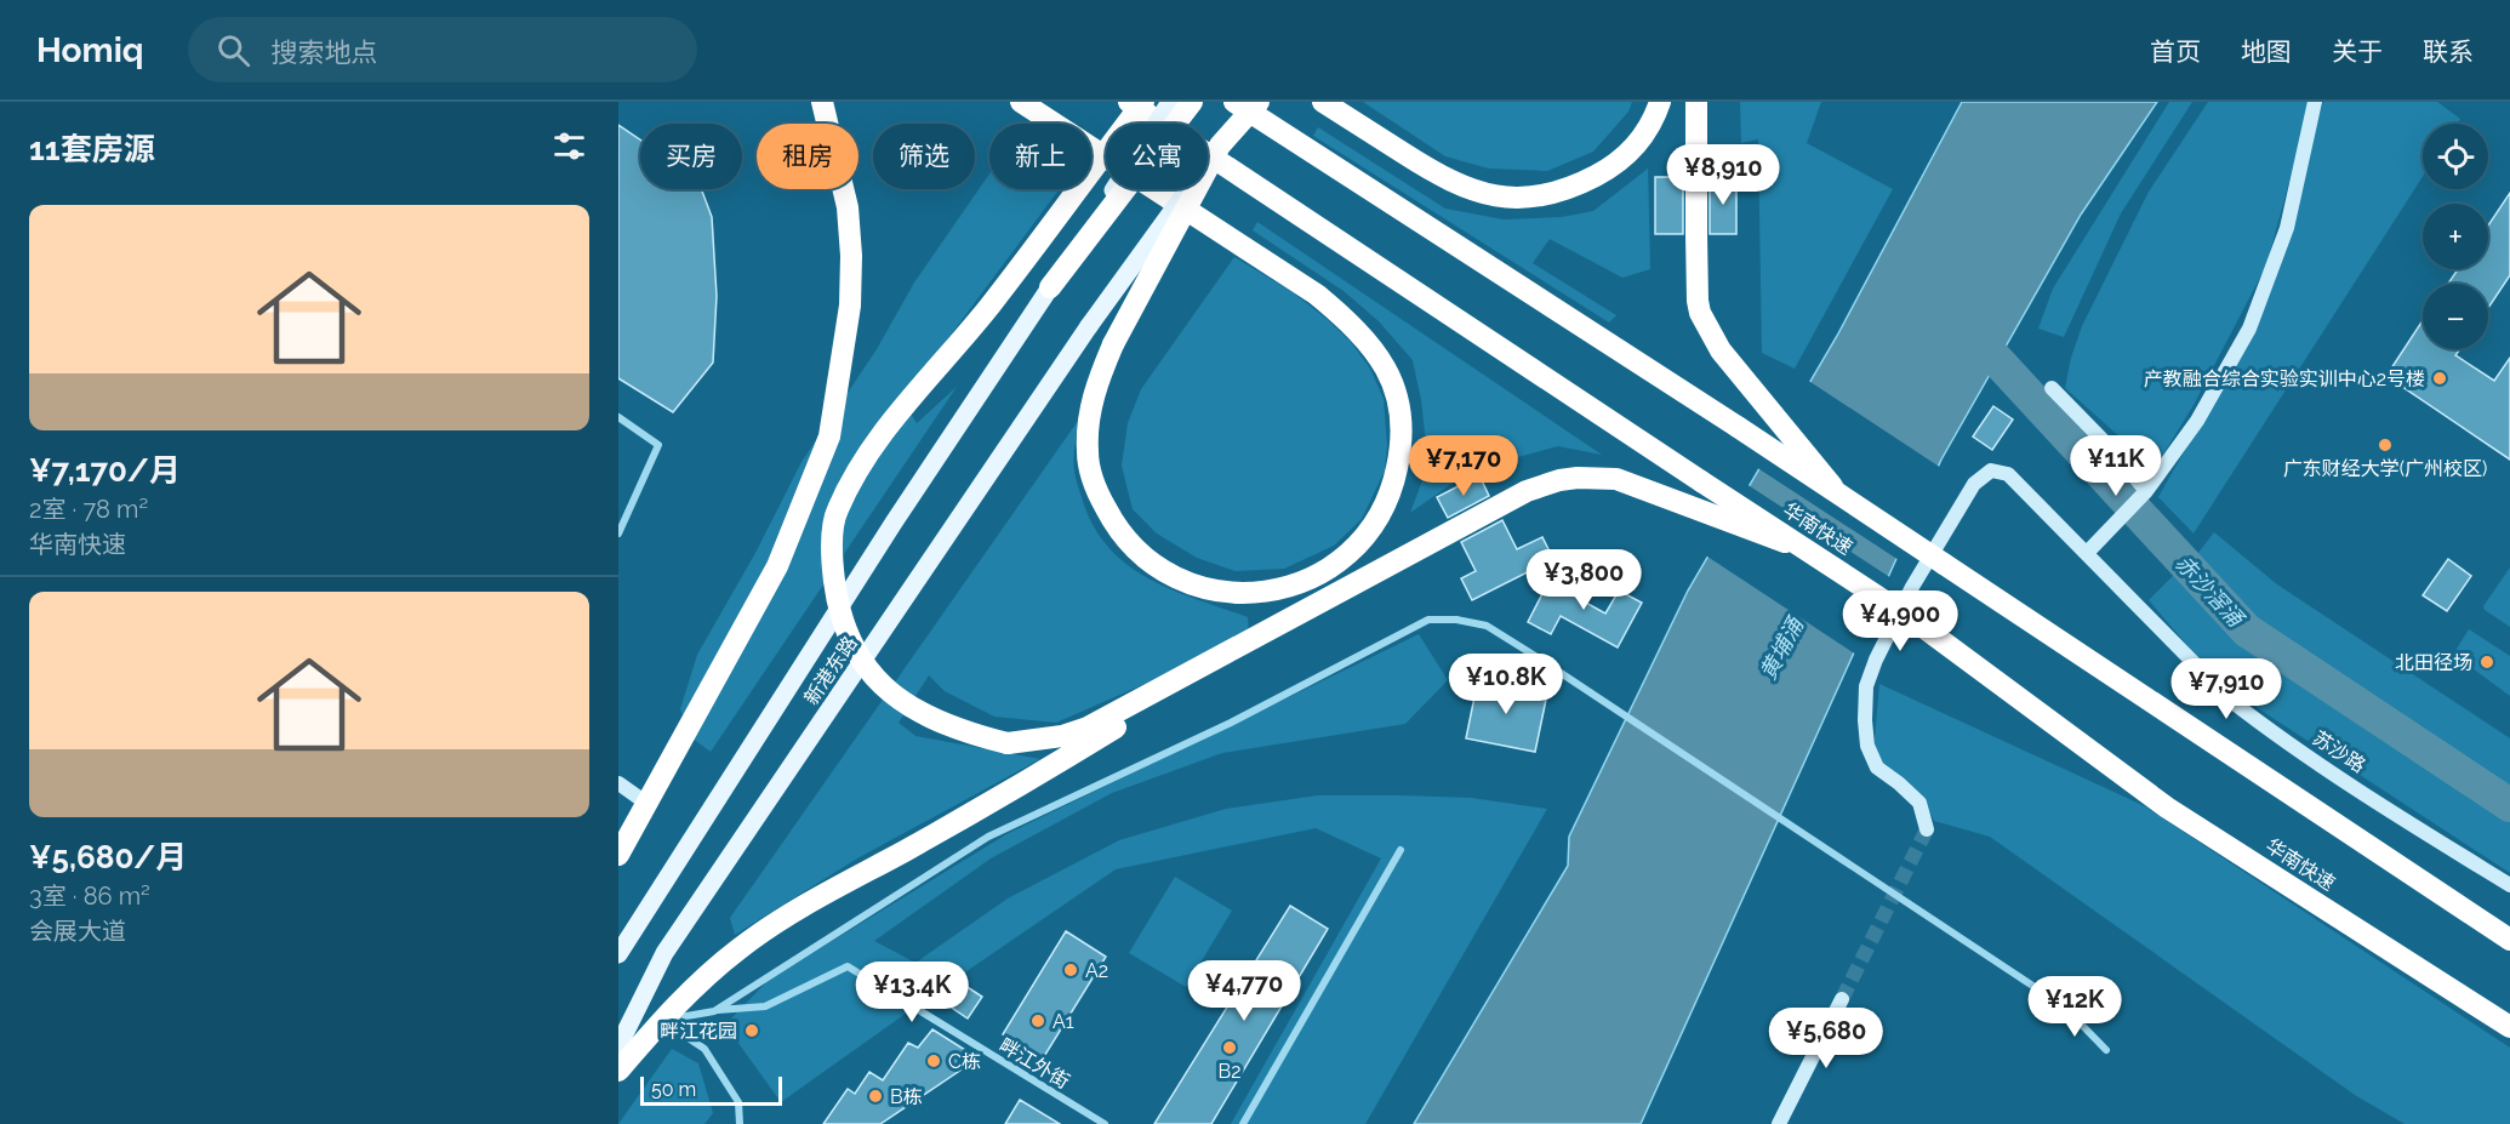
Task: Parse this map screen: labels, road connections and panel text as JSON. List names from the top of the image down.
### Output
{
  "streets": {
    "highway": ["华南快速"],
    "main road": ["新港东路"],
    "street": ["苏沙路", "畔江外街"]
  },
  "water": ["赤沙滘涌", "黄埔涌"],
  "places": [
    "产教融合综合实验实训中心2号楼",
    "广东财经大学(广州校区)",
    "北田径场",
    "A2",
    "A1",
    "畔江花园",
    "B2",
    "C栋",
    "B栋"
  ],
  "scale_bar": "50 m",
  "page": {
    "header": "Homiq",
    "search": "搜索地点",
    "nav": [
      "首页",
      "地图",
      "关于",
      "联系"
    ],
    "heading": "11套房源",
    "map_buttons": ["+", "−"],
    "chip": [
      "买房",
      "租房",
      "筛选",
      "新上",
      "公寓"
    ],
    "price": [
      "¥8,910",
      "¥7,170",
      "¥11K",
      "¥3,800",
      "¥4,900",
      "¥10.8K",
      "¥7,910",
      "¥4,770",
      "¥13.4K",
      "¥12K",
      "¥5,680"
    ],
    "list": [
      {
        "name": "¥7,170/月",
        "note": "2室 · 78 m² · 华南快速"
      },
      {
        "name": "¥5,680/月",
        "note": "3室 · 86 m² · 会展大道"
      }
    ],
    "scale": "50 m"
  }
}
